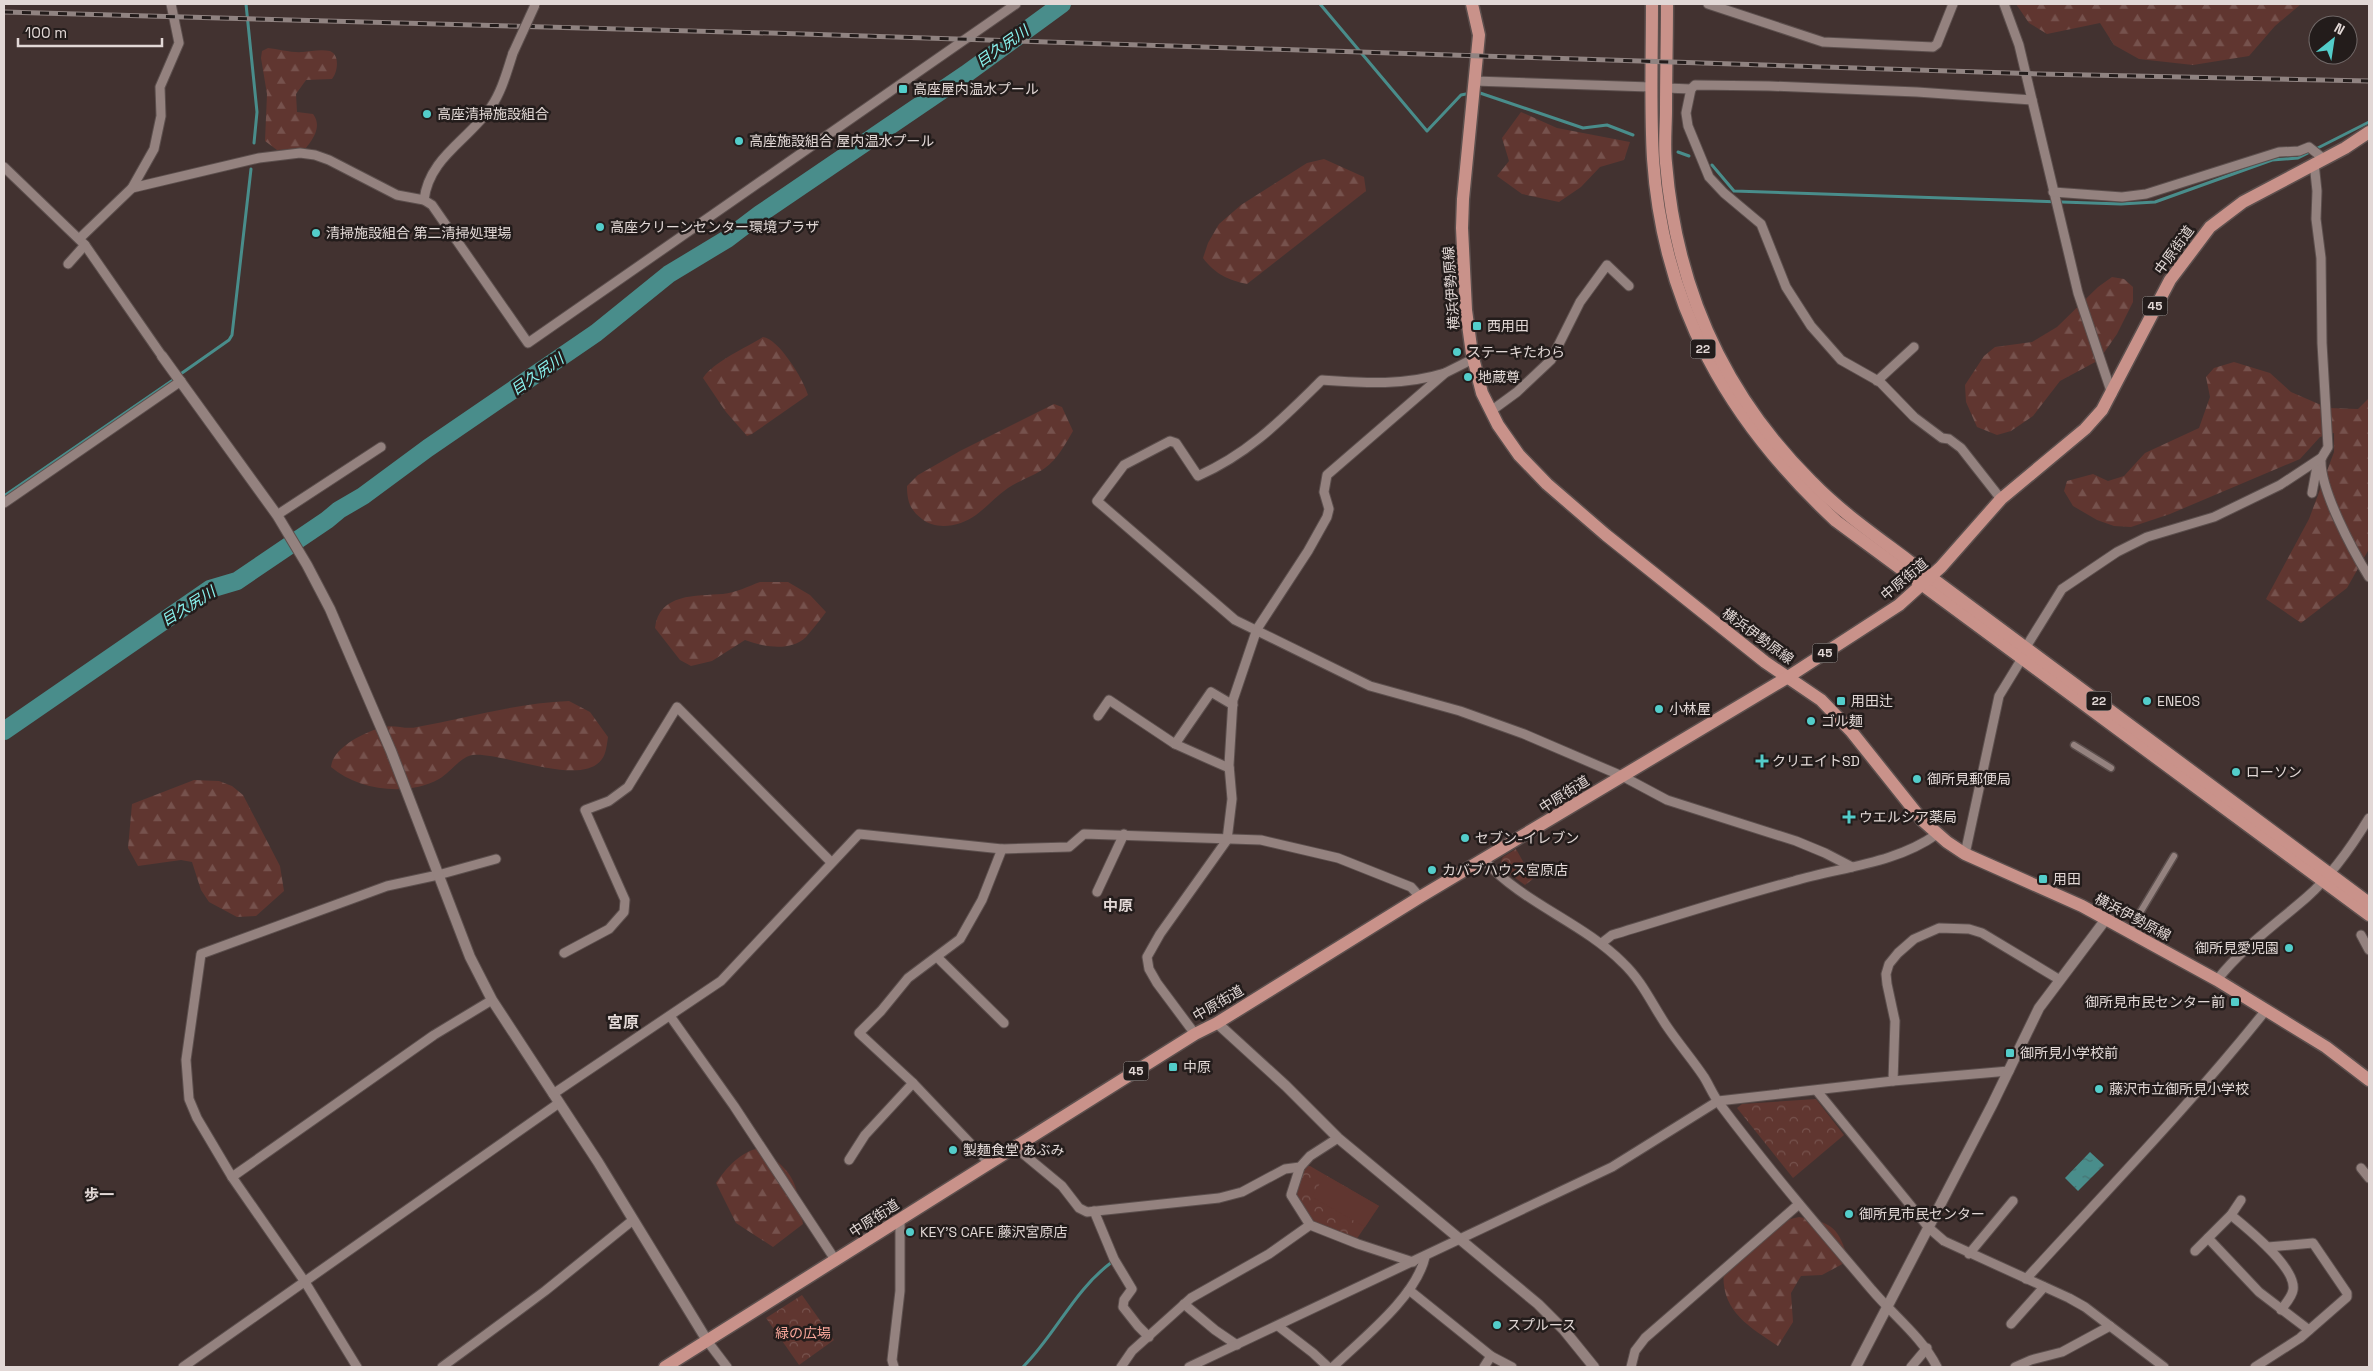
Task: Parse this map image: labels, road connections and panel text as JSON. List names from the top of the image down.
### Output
{
  "streets": {
    "main road": [
      "中原街道",
      "横浜伊勢原線",
      "45",
      "22"
    ]
  },
  "crossings": [
    ["中原街道", "横浜伊勢原線"],
    ["中原街道", "22"]
  ],
  "districts": ["中原", "宮原", "歩一"],
  "water": ["目久尻川"],
  "parks": ["緑の広場"],
  "places": {
    "transit": [
      "高座屋内温水プール",
      "西用田",
      "用田辻",
      "用田",
      "御所見市民センター前",
      "御所見小学校前",
      "中原"
    ],
    "other": [
      "高座清掃施設組合",
      "高座施設組合 屋内温水プール",
      "高座クリーンセンター環境プラザ",
      "清掃施設組合 第二清掃処理場",
      "ステーキたわら",
      "地蔵尊",
      "ENEOS",
      "小林屋",
      "ゴル麺",
      "ローソン",
      "御所見郵便局",
      "セブン-イレブン",
      "カバブハウス宮原店",
      "御所見愛児園",
      "藤沢市立御所見小学校",
      "製麺食堂 あぶみ",
      "御所見市民センター",
      "KEY’S CAFE 藤沢宮原店",
      "スプルース"
    ],
    "health": ["クリエイトSD", "ウエルシア薬局"]
  },
  "scale_bar": "100 m",
  "north": "top right"
}
